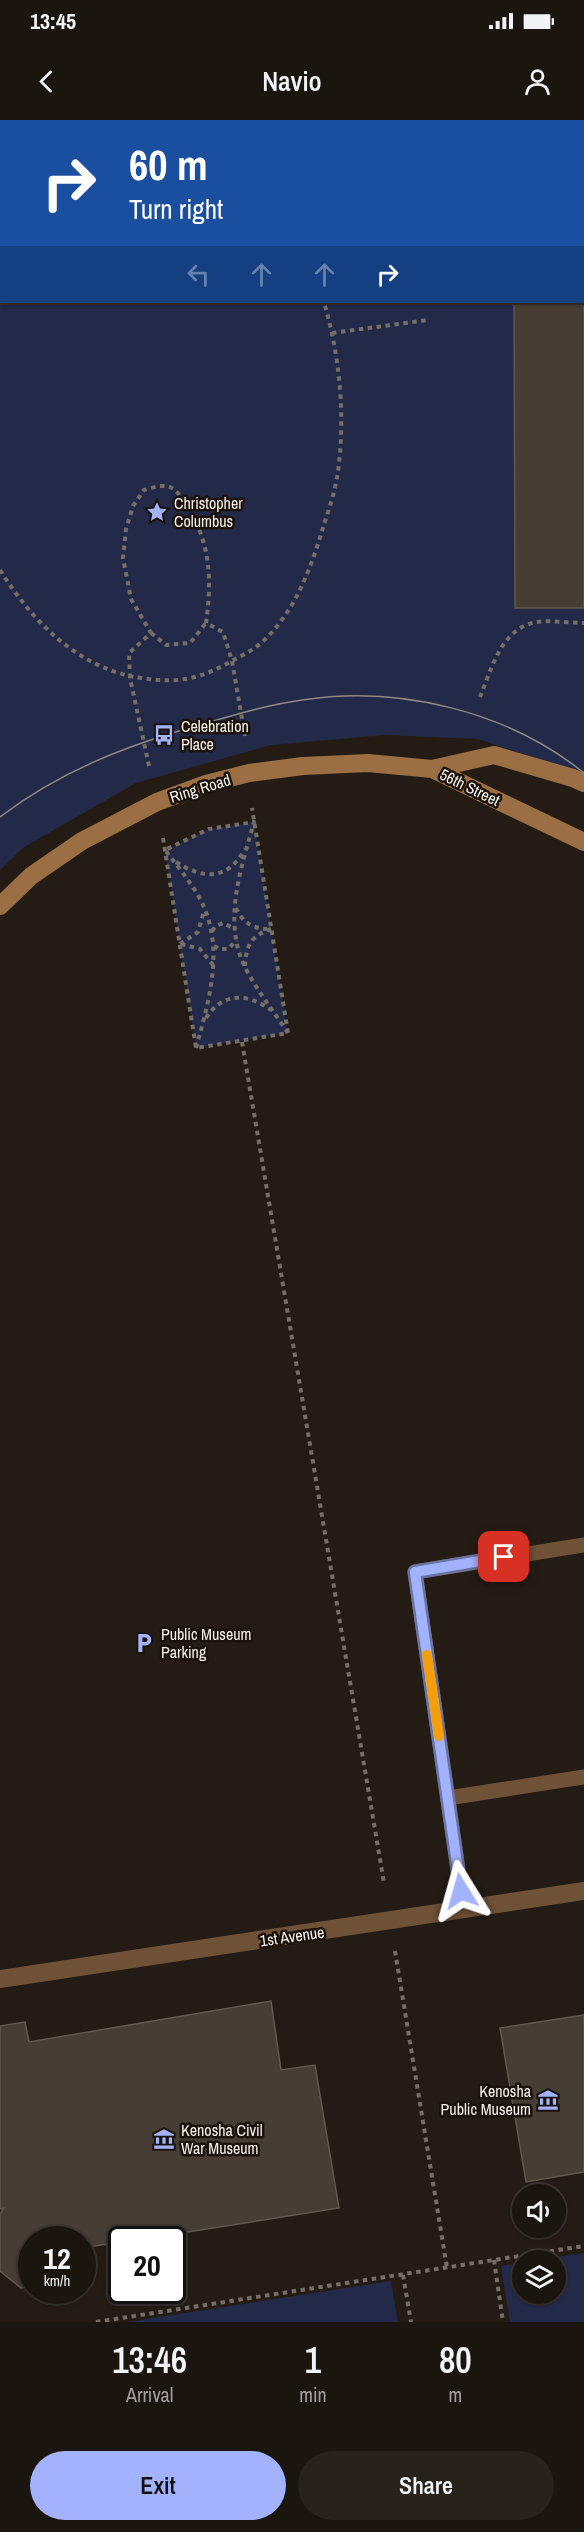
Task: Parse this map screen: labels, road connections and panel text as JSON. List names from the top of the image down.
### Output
{
  "streets": {
    "street": ["56th Street", "Ring Road", "1st Avenue"]
  },
  "crossings": [
    ["56th Street", "Ring Road"]
  ],
  "places": {
    "place": ["Christopher Columbus"],
    "bus stop": ["Celebration Place"],
    "parking": ["Public Museum Parking"],
    "museum": ["Kenosha Public Museum", "Kenosha Civil War Museum"]
  },
  "page": {
    "status": "13:45",
    "header": "Navio",
    "turn": ["60 m", "Turn right"],
    "speed": "12 km/h",
    "limit": "20",
    "eta": [
      "13:46",
      "Arrival",
      "1",
      "min",
      "80",
      "m"
    ],
    "buttons": ["Exit", "Share"]
  }
}
